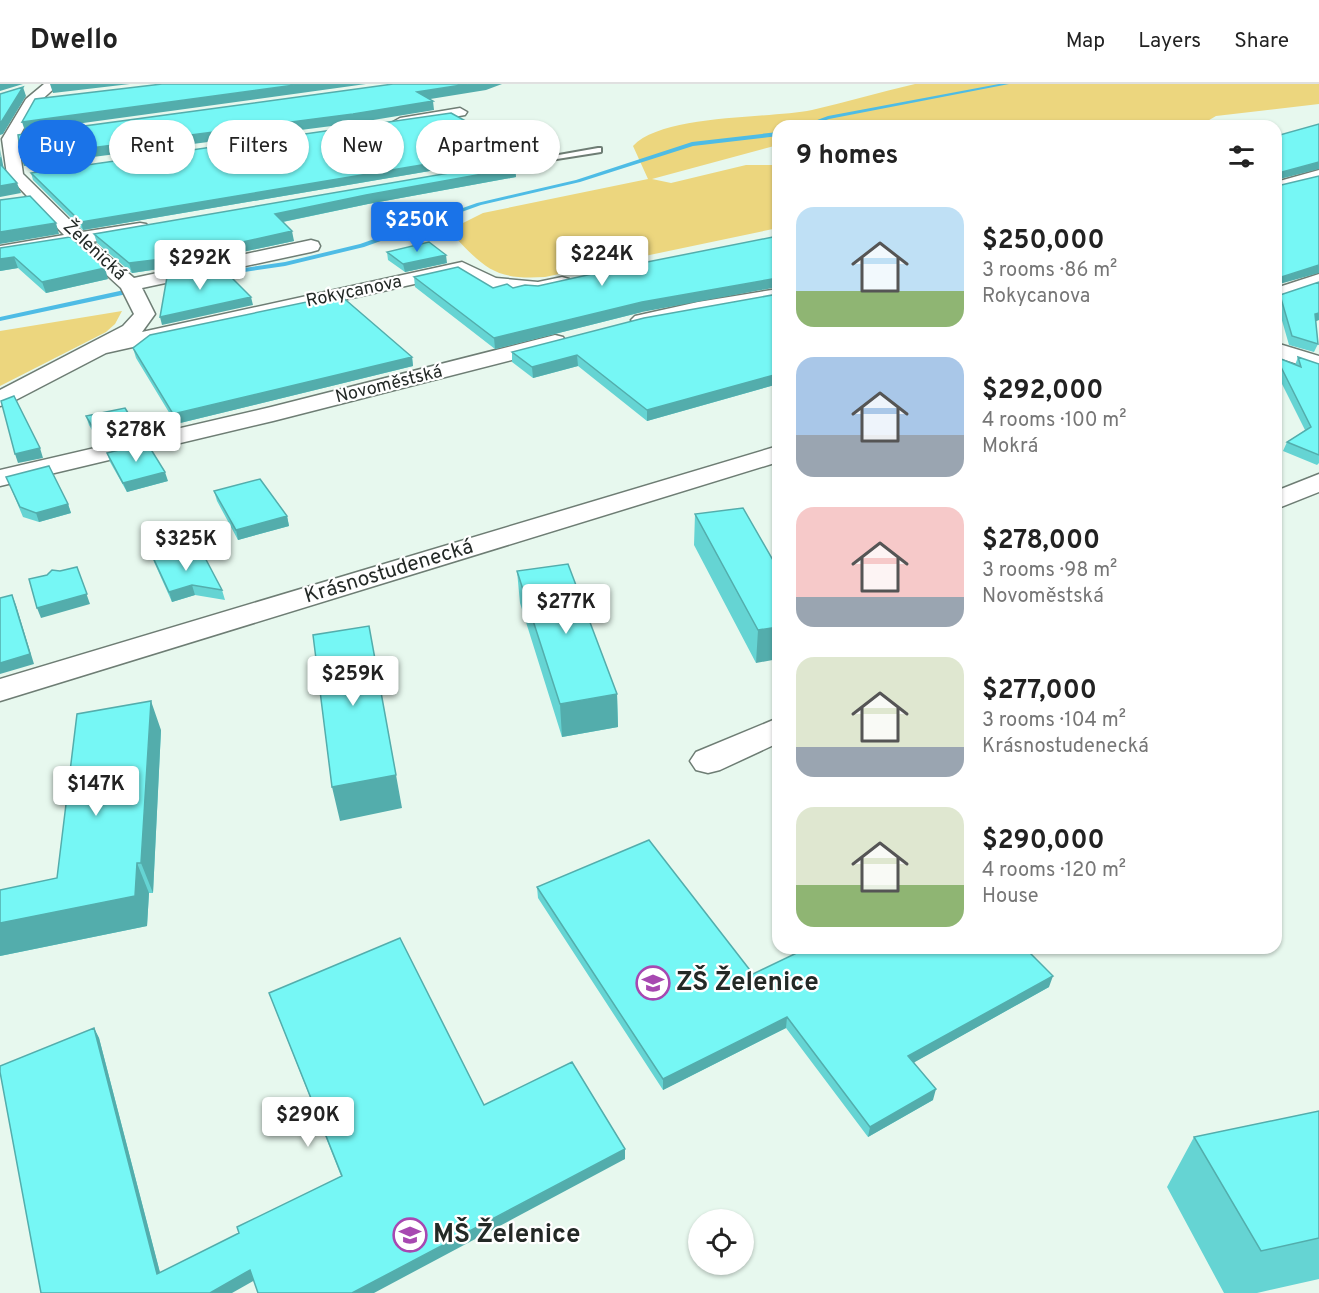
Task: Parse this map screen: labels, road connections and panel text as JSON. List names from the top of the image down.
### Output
{
  "streets": {
    "street": [
      "Želenická",
      "Rokycanova",
      "Novoměstská",
      "Krásnostudenecká"
    ]
  },
  "crossings": [
    ["Želenická", "Rokycanova"]
  ],
  "places": {
    "school or university": ["ZŠ Želenice", "MŠ Želenice"]
  },
  "page": {
    "header": "Dwello",
    "nav": ["Map", "Layers", "Share"],
    "chip": [
      "Buy",
      "Rent",
      "Filters",
      "New",
      "Apartment"
    ],
    "heading": "9 homes",
    "list": [
      {
        "name": "$250,000",
        "note": "3 rooms · 86 m² · Rokycanova"
      },
      {
        "name": "$292,000",
        "note": "4 rooms · 100 m² · Mokrá"
      },
      {
        "name": "$278,000",
        "note": "3 rooms · 98 m² · Novoměstská"
      },
      {
        "name": "$277,000",
        "note": "3 rooms · 104 m² · Krásnostudenecká"
      },
      {
        "name": "$290,000",
        "note": "4 rooms · 120 m² · House"
      }
    ],
    "price": [
      "$250K",
      "$224K",
      "$292K",
      "$278K",
      "$325K",
      "$277K",
      "$259K",
      "$147K",
      "$290K"
    ]
  }
}
